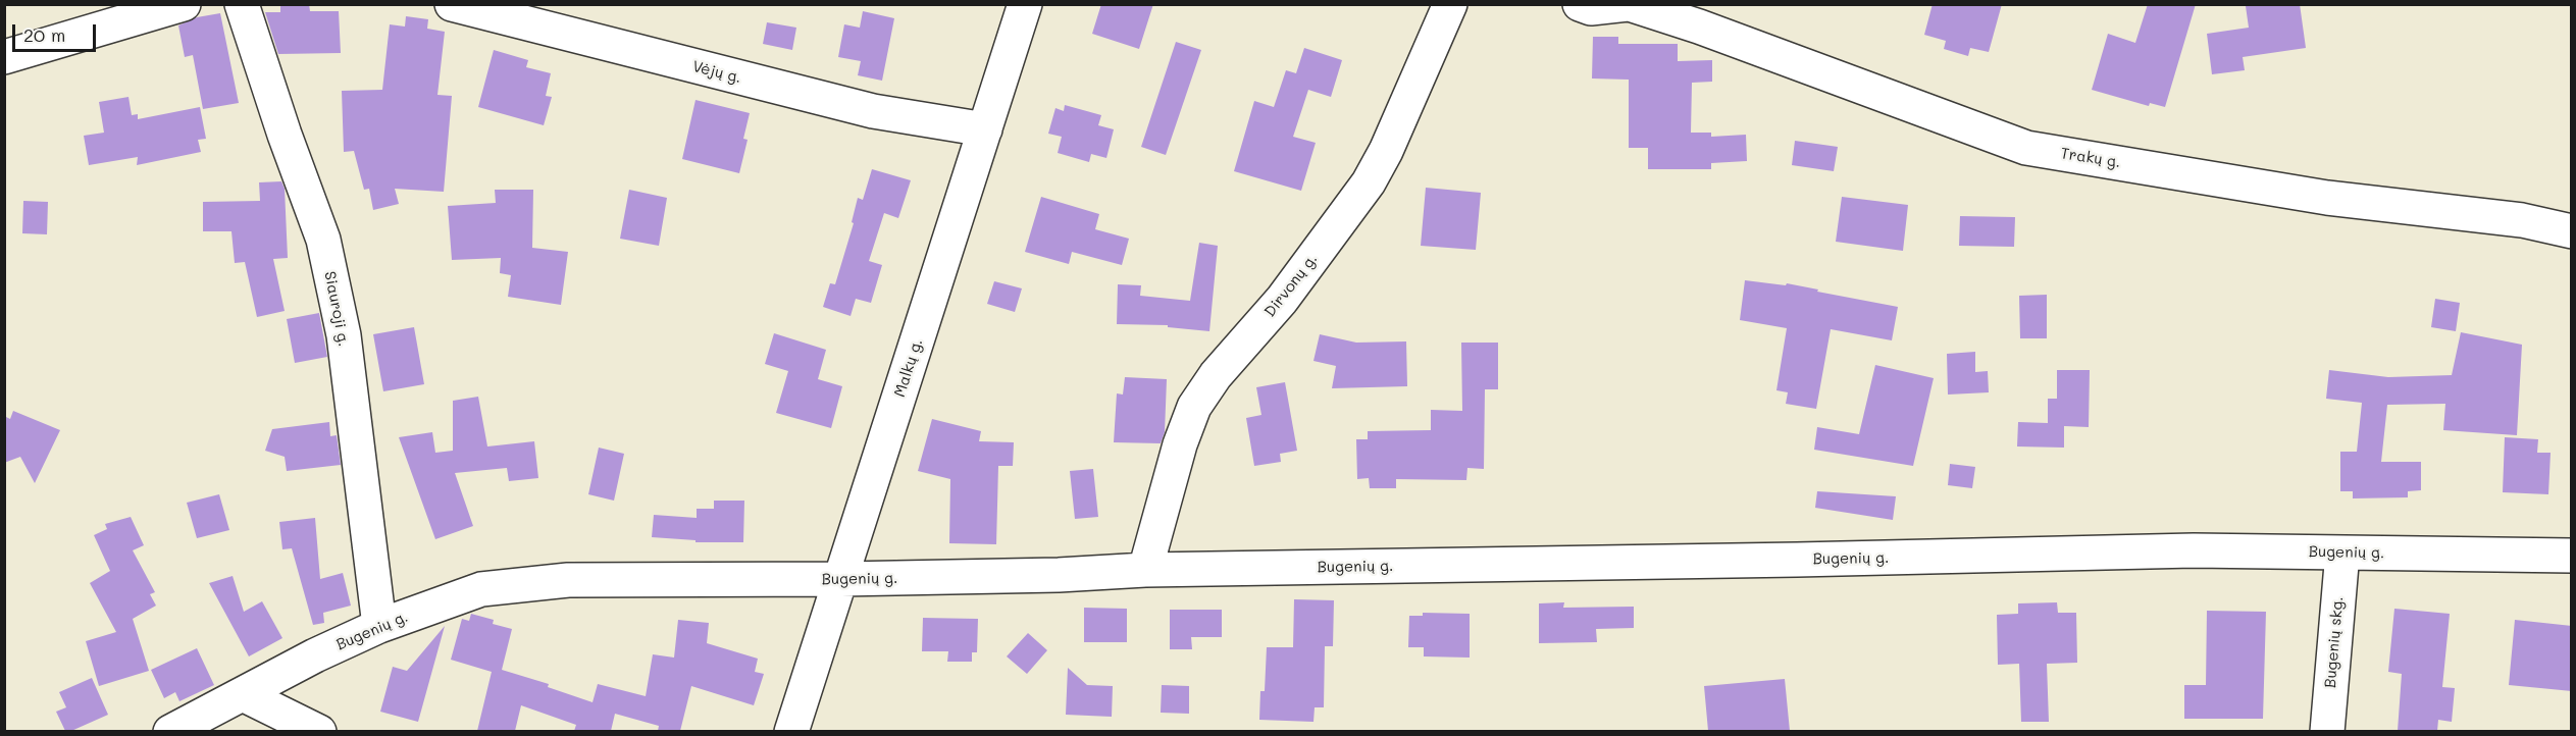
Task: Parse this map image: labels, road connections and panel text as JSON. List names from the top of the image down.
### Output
{
  "streets": {
    "street": [
      "Vėjų g.",
      "Trakų g.",
      "Dirvonų g.",
      "Siauroji g.",
      "Malkų g.",
      "Bugenių g.",
      "Bugenių skg."
    ]
  },
  "crossings": [
    ["Vėjų g.", "Malkų g."],
    ["Dirvonų g.", "Bugenių g."],
    ["Siauroji g.", "Bugenių g."],
    ["Malkų g.", "Bugenių g."],
    ["Bugenių g.", "Bugenių skg."]
  ],
  "scale_bar": "20 m"
}
